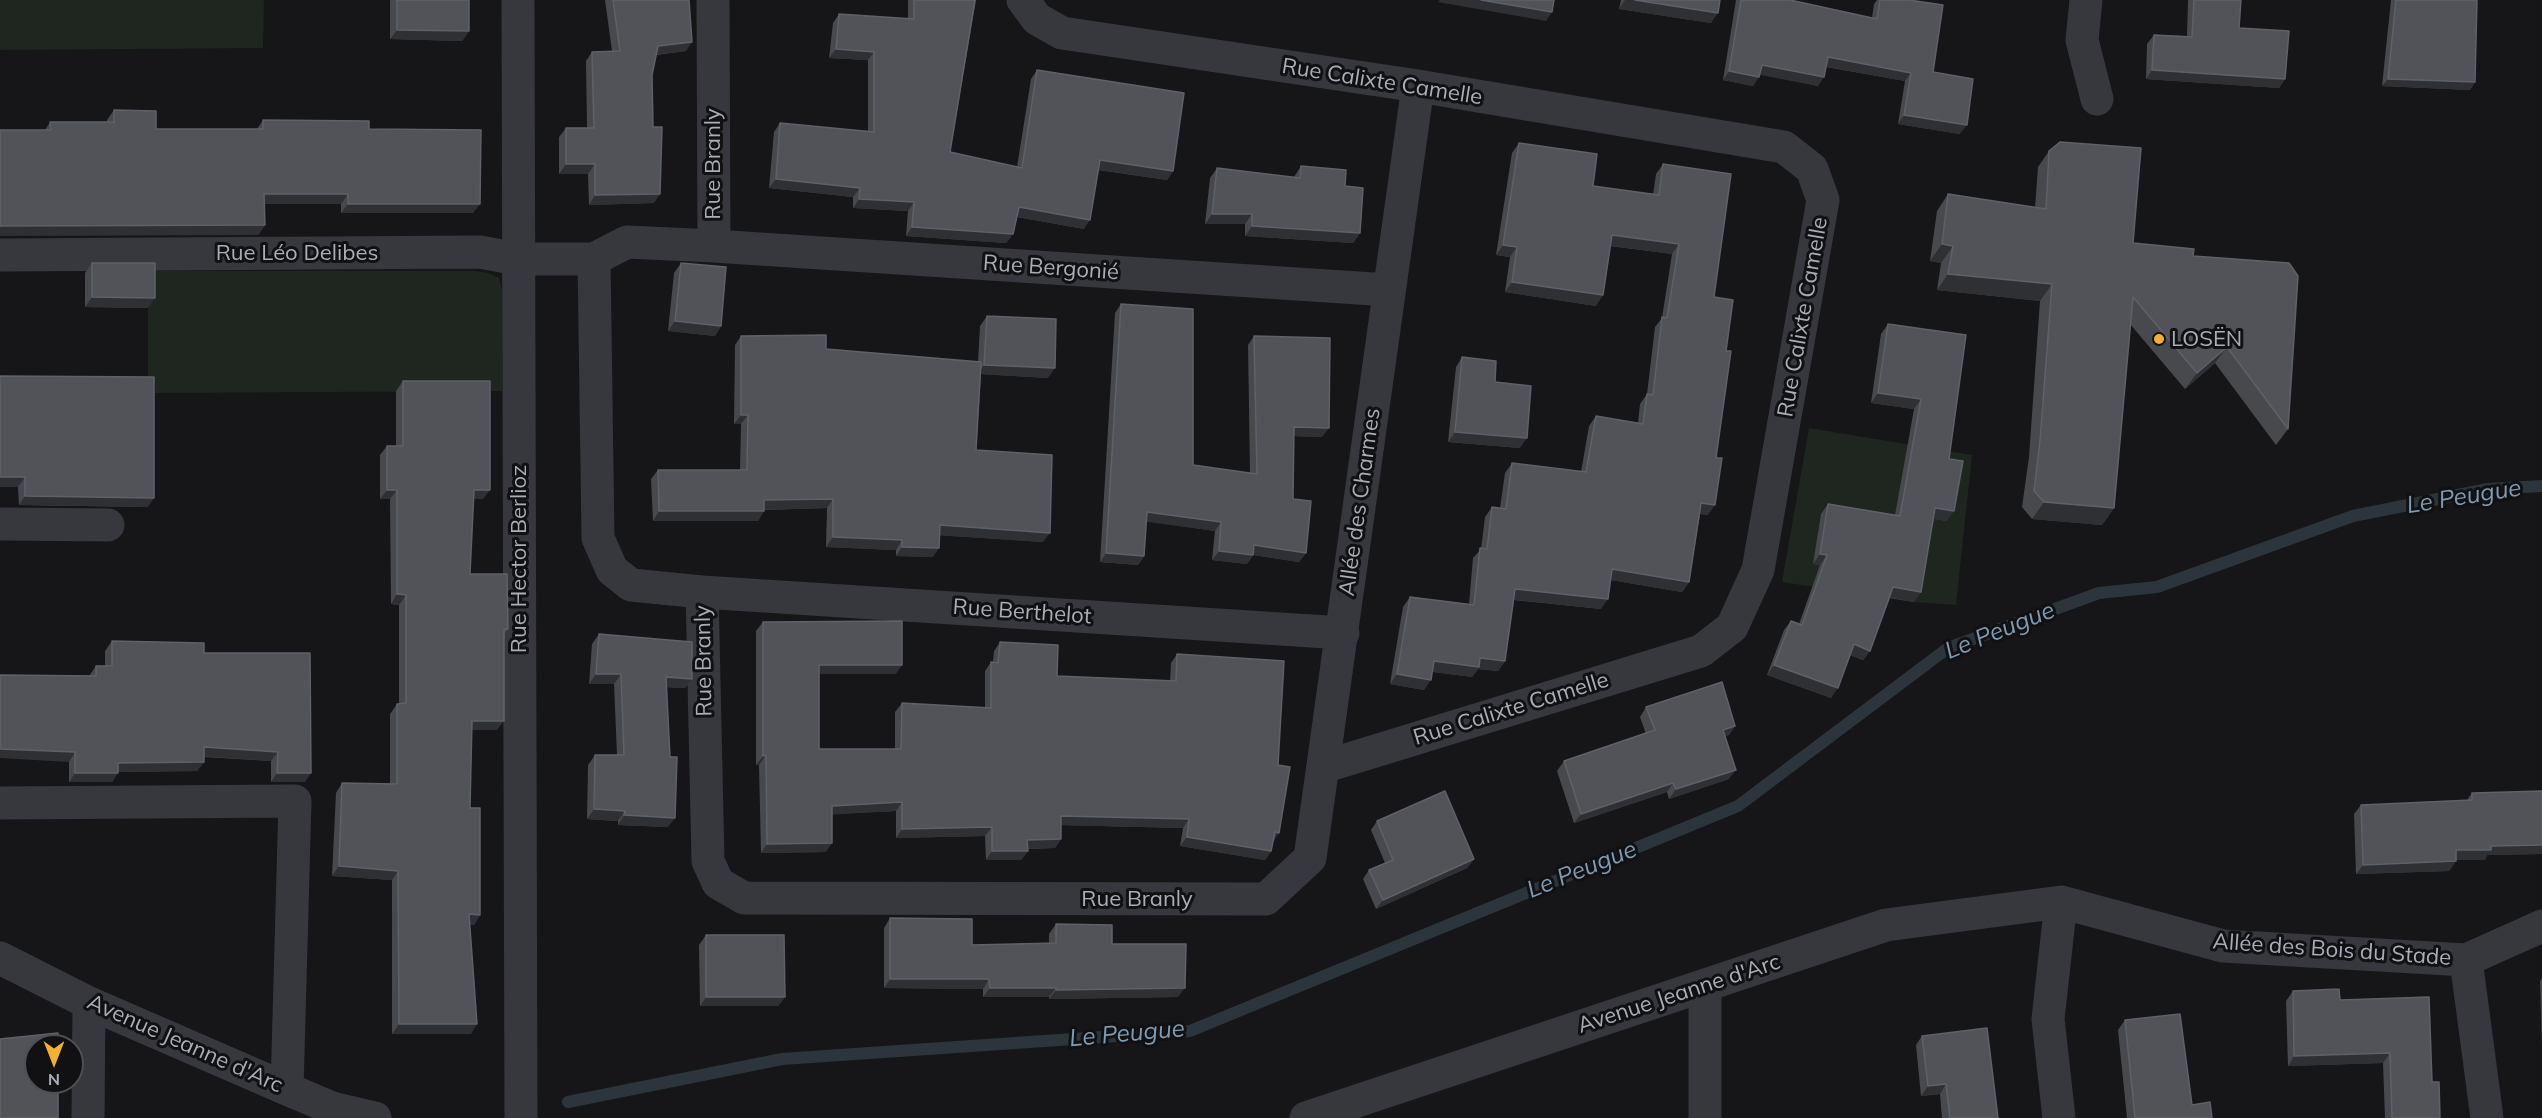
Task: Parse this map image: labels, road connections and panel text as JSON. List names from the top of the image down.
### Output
{
  "streets": {
    "street": [
      "Rue Calixte Camelle",
      "Rue Branly",
      "Rue Léo Delibes",
      "Rue Bergonié",
      "Allée des Charmes",
      "Rue Hector Berlioz",
      "Rue Berthelot",
      "Allée des Bois du Stade",
      "Avenue Jeanne d'Arc"
    ]
  },
  "crossings": [
    ["Rue Calixte Camelle", "Allée des Charmes"],
    ["Rue Branly", "Rue Léo Delibes"],
    ["Rue Branly", "Rue Bergonié"],
    ["Rue Branly", "Allée des Charmes"],
    ["Rue Branly", "Rue Berthelot"],
    ["Rue Léo Delibes", "Rue Hector Berlioz"],
    ["Rue Bergonié", "Allée des Charmes"],
    ["Allée des Charmes", "Rue Berthelot"],
    ["Allée des Bois du Stade", "Avenue Jeanne d'Arc"]
  ],
  "water": ["Le Peugue"],
  "places": ["LOSËN"],
  "north": "bottom"
}
